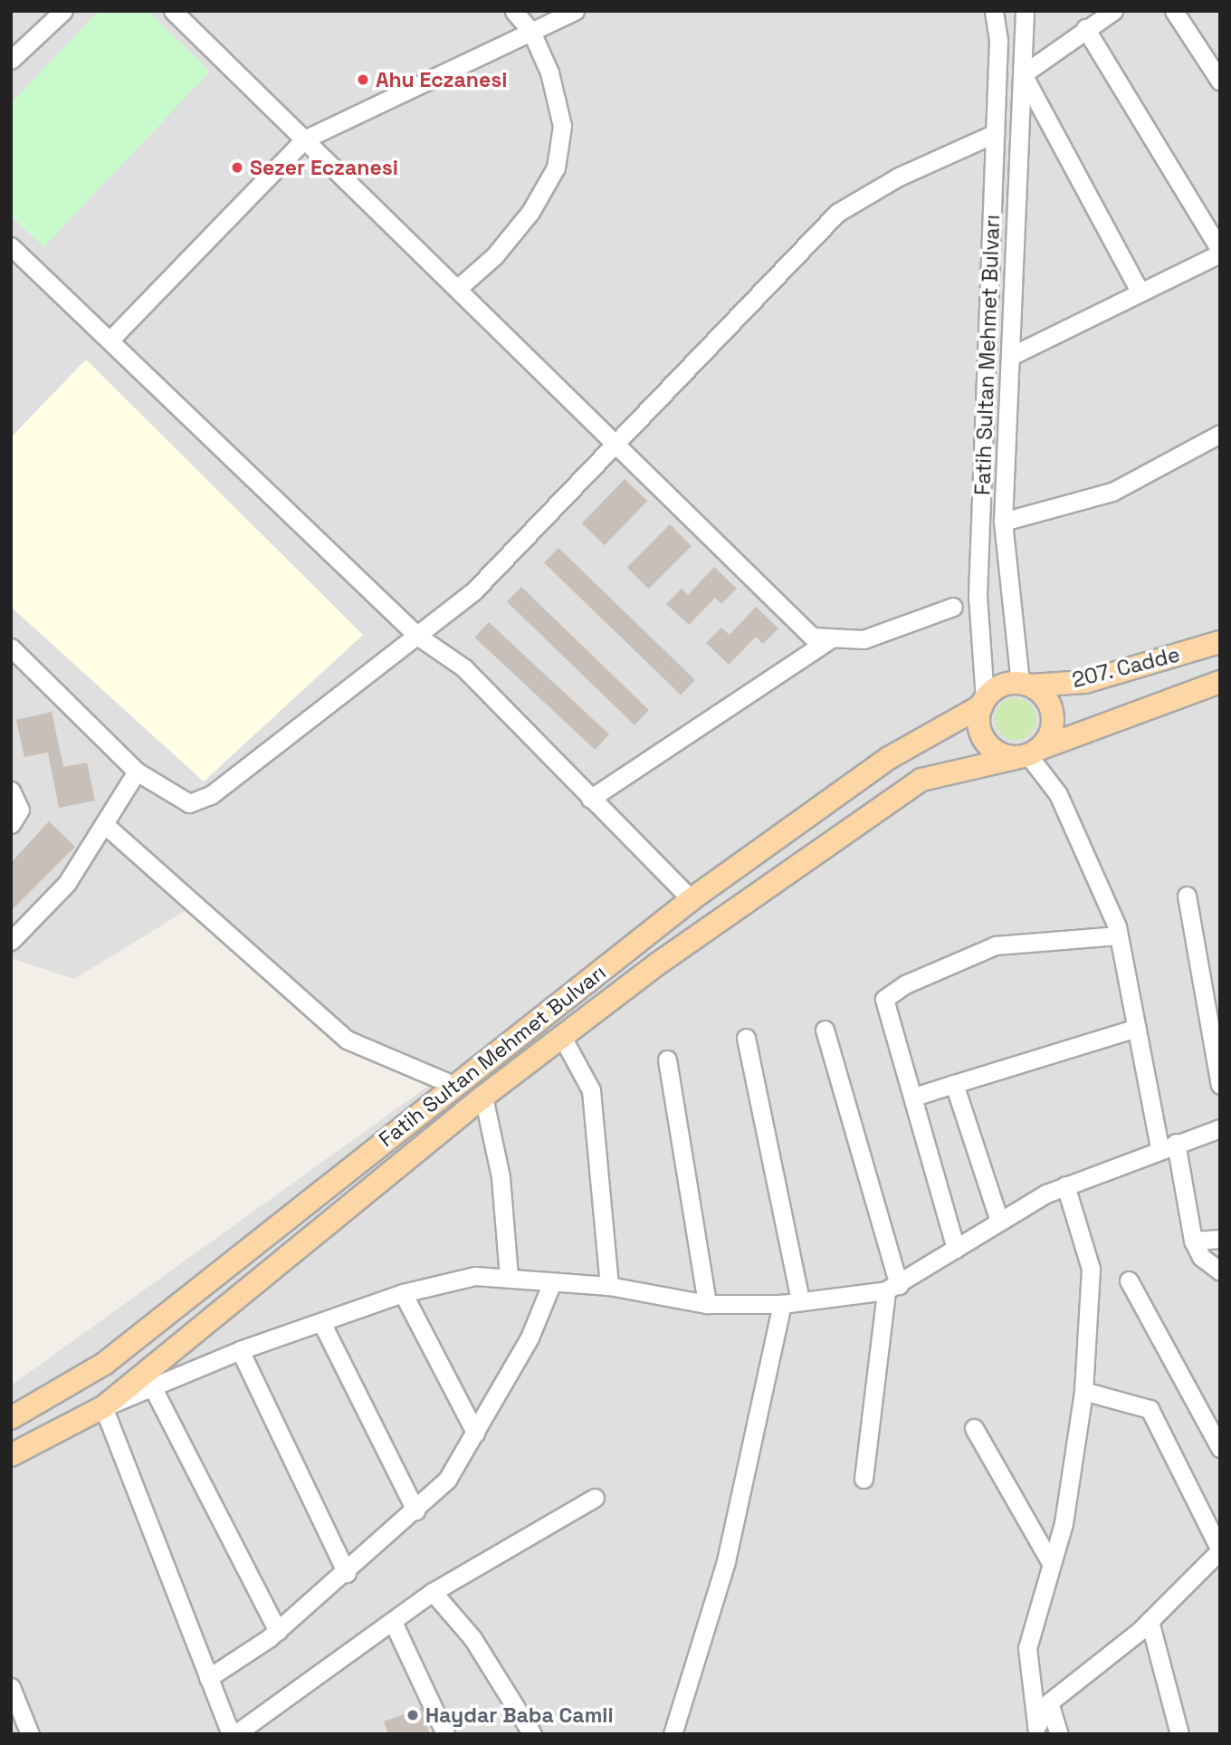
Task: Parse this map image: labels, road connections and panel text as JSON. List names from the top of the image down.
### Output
{
  "streets": {
    "main road": ["Fatih Sultan Mehmet Bulvarı", "207. Cadde"]
  },
  "crossings": [
    ["Fatih Sultan Mehmet Bulvarı", "207. Cadde"]
  ],
  "places": ["Ahu Eczanesi", "Sezer Eczanesi", "Haydar Baba Camii"]
}
